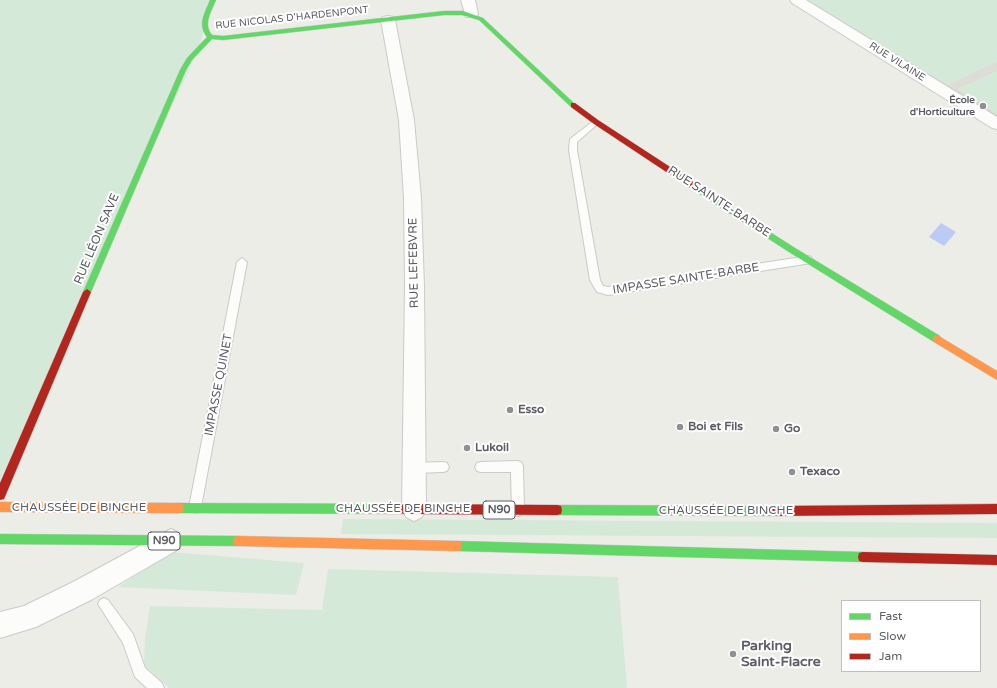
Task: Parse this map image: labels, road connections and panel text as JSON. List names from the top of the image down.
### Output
{
  "streets": {
    "street": [
      "RUE NICOLAS D'HARDENPONT",
      "RUE VILAINE",
      "RUE SAINTE-BARBE",
      "RUE LÉON SAVE",
      "RUE LEFEBVRE",
      "CHAUSSÉE DE BINCHE",
      "N90"
    ],
    "lane": ["IMPASSE SAINTE-BARBE", "IMPASSE QUINET"]
  },
  "crossings": [
    ["RUE NICOLAS D'HARDENPONT", "RUE SAINTE-BARBE"],
    ["RUE NICOLAS D'HARDENPONT", "RUE LÉON SAVE"],
    ["RUE NICOLAS D'HARDENPONT", "RUE LEFEBVRE"],
    ["RUE SAINTE-BARBE", "IMPASSE SAINTE-BARBE"],
    ["RUE LEFEBVRE", "CHAUSSÉE DE BINCHE"],
    ["IMPASSE QUINET", "CHAUSSÉE DE BINCHE"]
  ],
  "places": [
    "École d'Horticulture",
    "Esso",
    "Boi et Fils",
    "Go",
    "Lukoil",
    "Texaco",
    "Parking Saint-Fiacre"
  ],
  "legend": ["Fast", "Slow", "Jam"]
}
